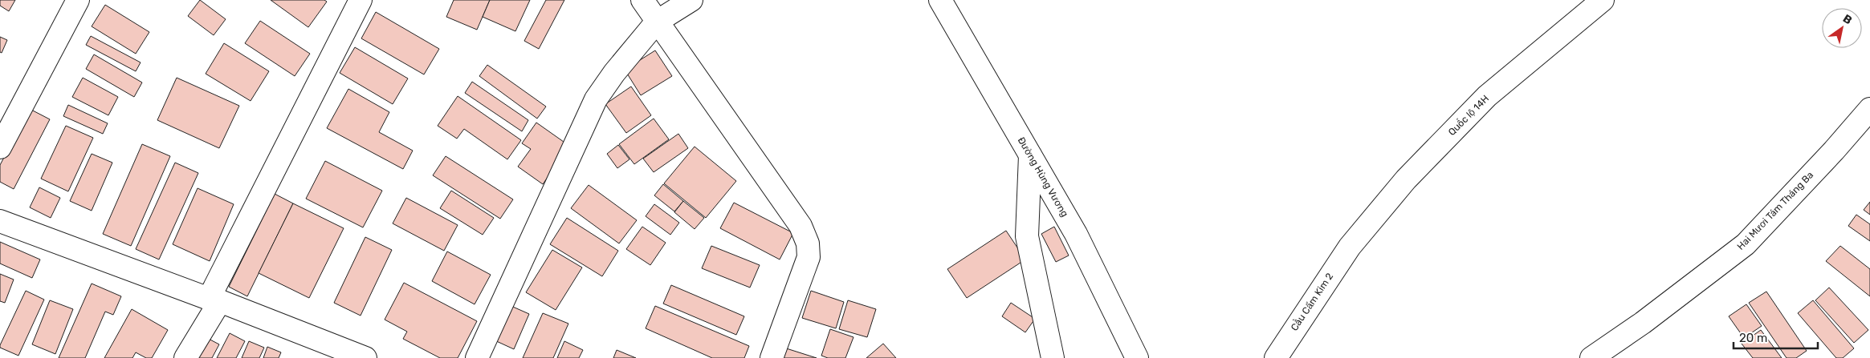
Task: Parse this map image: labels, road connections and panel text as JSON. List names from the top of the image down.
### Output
{
  "streets": {
    "street": [
      "Quốc lộ 14H",
      "Đường Hùng Vương",
      "Hai Mươi Tám Tháng Ba",
      "Cầu Cẩm Kim 2"
    ]
  },
  "crossings": [
    ["Quốc lộ 14H", "Cầu Cẩm Kim 2"]
  ],
  "scale_bar": "20 m",
  "north": "top right"
}
